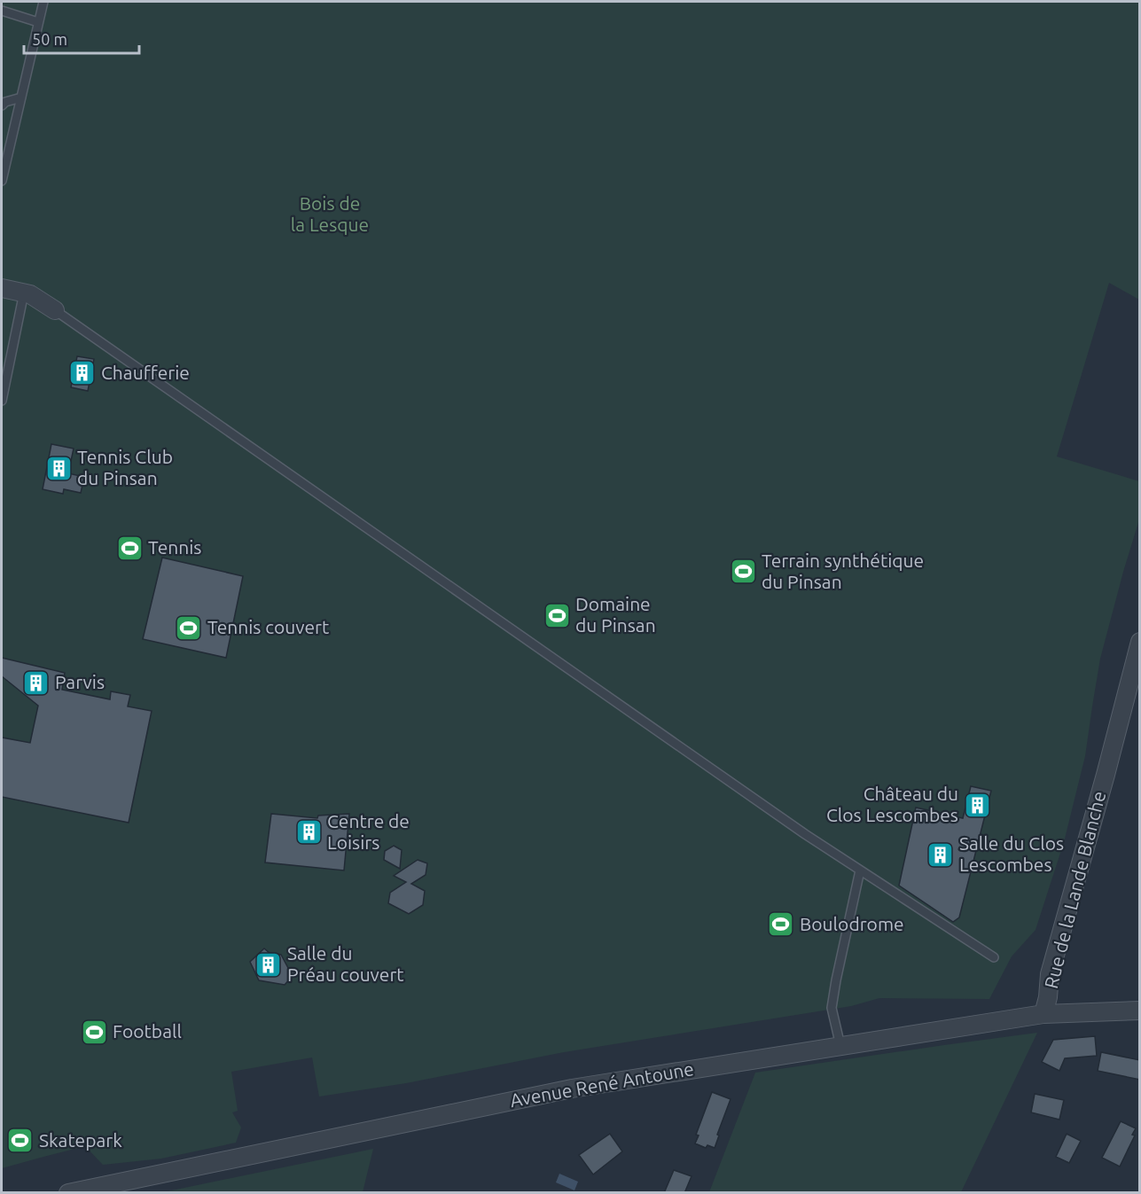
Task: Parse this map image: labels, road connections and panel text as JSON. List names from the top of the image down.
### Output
{
  "streets": {
    "street": ["Rue de la Lande Blanche", "Avenue René Antoune"]
  },
  "crossings": [
    ["Rue de la Lande Blanche", "Avenue René Antoune"]
  ],
  "parks": ["Bois de la Lesque"],
  "places": {
    "building": [
      "Chaufferie",
      "Tennis Club du Pinsan",
      "Parvis",
      "Château du Clos Lescombes",
      "Centre de Loisirs",
      "Salle du Clos Lescombes",
      "Salle du Préau couvert"
    ],
    "sports": [
      "Tennis",
      "Terrain synthétique du Pinsan",
      "Domaine du Pinsan",
      "Tennis couvert",
      "Boulodrome",
      "Football",
      "Skatepark"
    ]
  },
  "scale_bar": "50 m"
}
